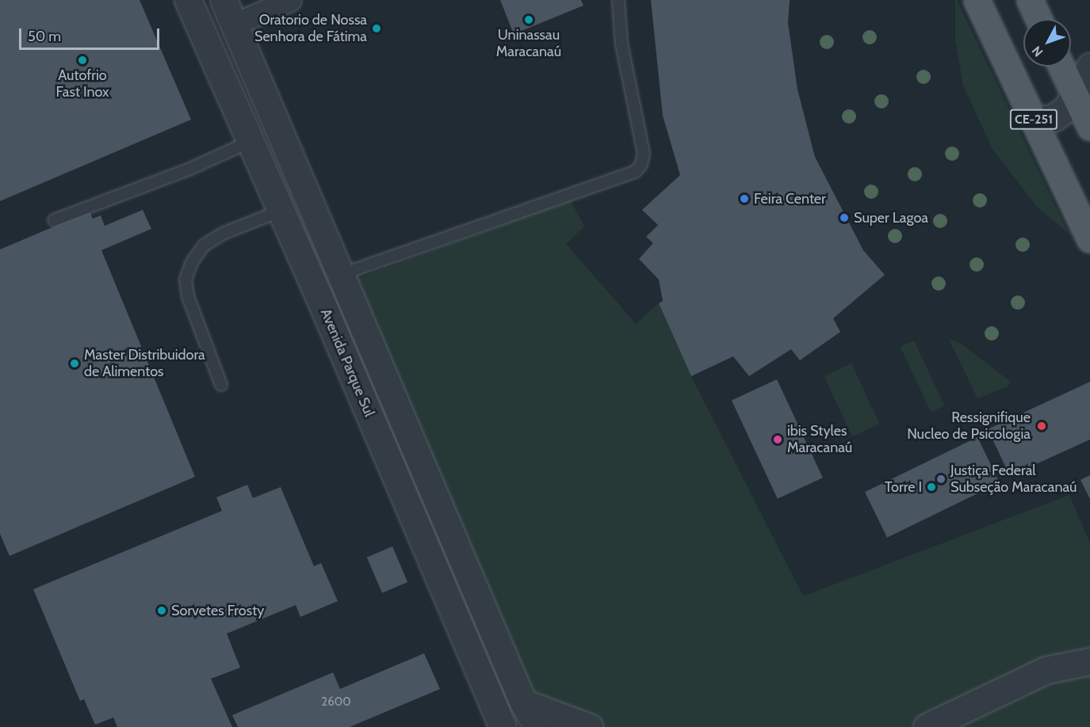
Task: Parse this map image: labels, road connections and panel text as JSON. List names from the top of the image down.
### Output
{
  "streets": {
    "main road": ["CE-251"],
    "street": ["Avenida Parque Sul"]
  },
  "places": [
    "Uninassau Maracanaú",
    "Oratorio de Nossa Senhora de Fátima",
    "Autofrio Fast Inox",
    "Feira Center",
    "Super Lagoa",
    "Master Distribuidora de Alimentos",
    "Ressignifique Nucleo de Psicologia",
    "ibis Styles Maracanaú",
    "Justiça Federal Subseção Maracanaú",
    "Torre I",
    "Sorvetes Frosty"
  ],
  "house_numbers": ["2600"],
  "scale_bar": "50 m",
  "north": "bottom left"
}
